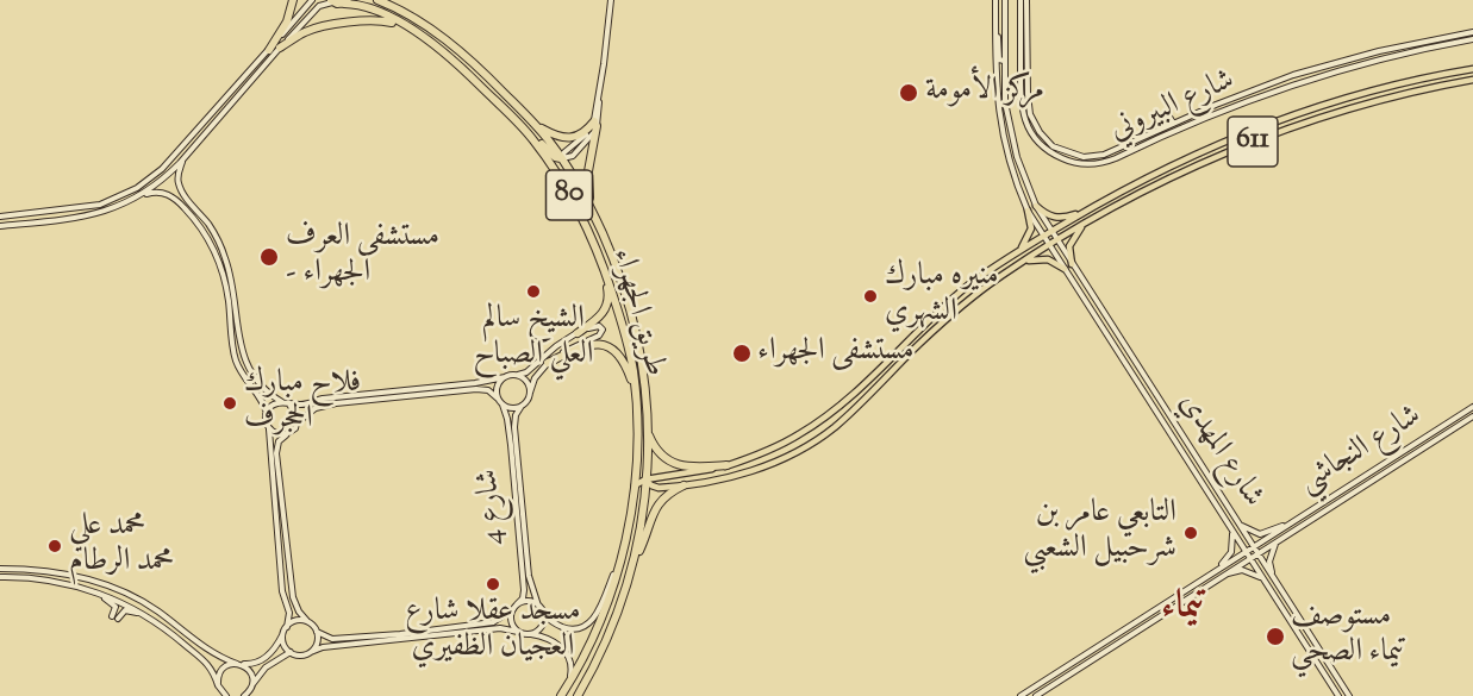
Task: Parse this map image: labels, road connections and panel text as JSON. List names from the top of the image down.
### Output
{
  "streets": {
    "highway": ["80", "طريق الجهراء"],
    "main road": ["611"],
    "street": [
      "شارع البيروني",
      "شارع المهدي",
      "شارع النجاشي",
      "شارع 4"
    ]
  },
  "crossings": [
    ["611", "طريق الجهراء"],
    ["611", "شارع المهدي"],
    ["شارع المهدي", "شارع النجاشي"]
  ],
  "districts": ["تيماء"],
  "places": [
    "مركز الأمومة",
    "مستشفى العرف - الجهراء",
    "الشيخ سالم العلي الصباح",
    "منيره مبارك الشهري",
    "مستشفى الجهراء",
    "فلاح مبارك الحجرف",
    "التابعي عامر بن شرحبيل الشعبي",
    "محمد علي محمد الرطام",
    "مسجد عقلا شارع العجيان الظفيري",
    "مستوصف تيماء الصحي"
  ]
}
